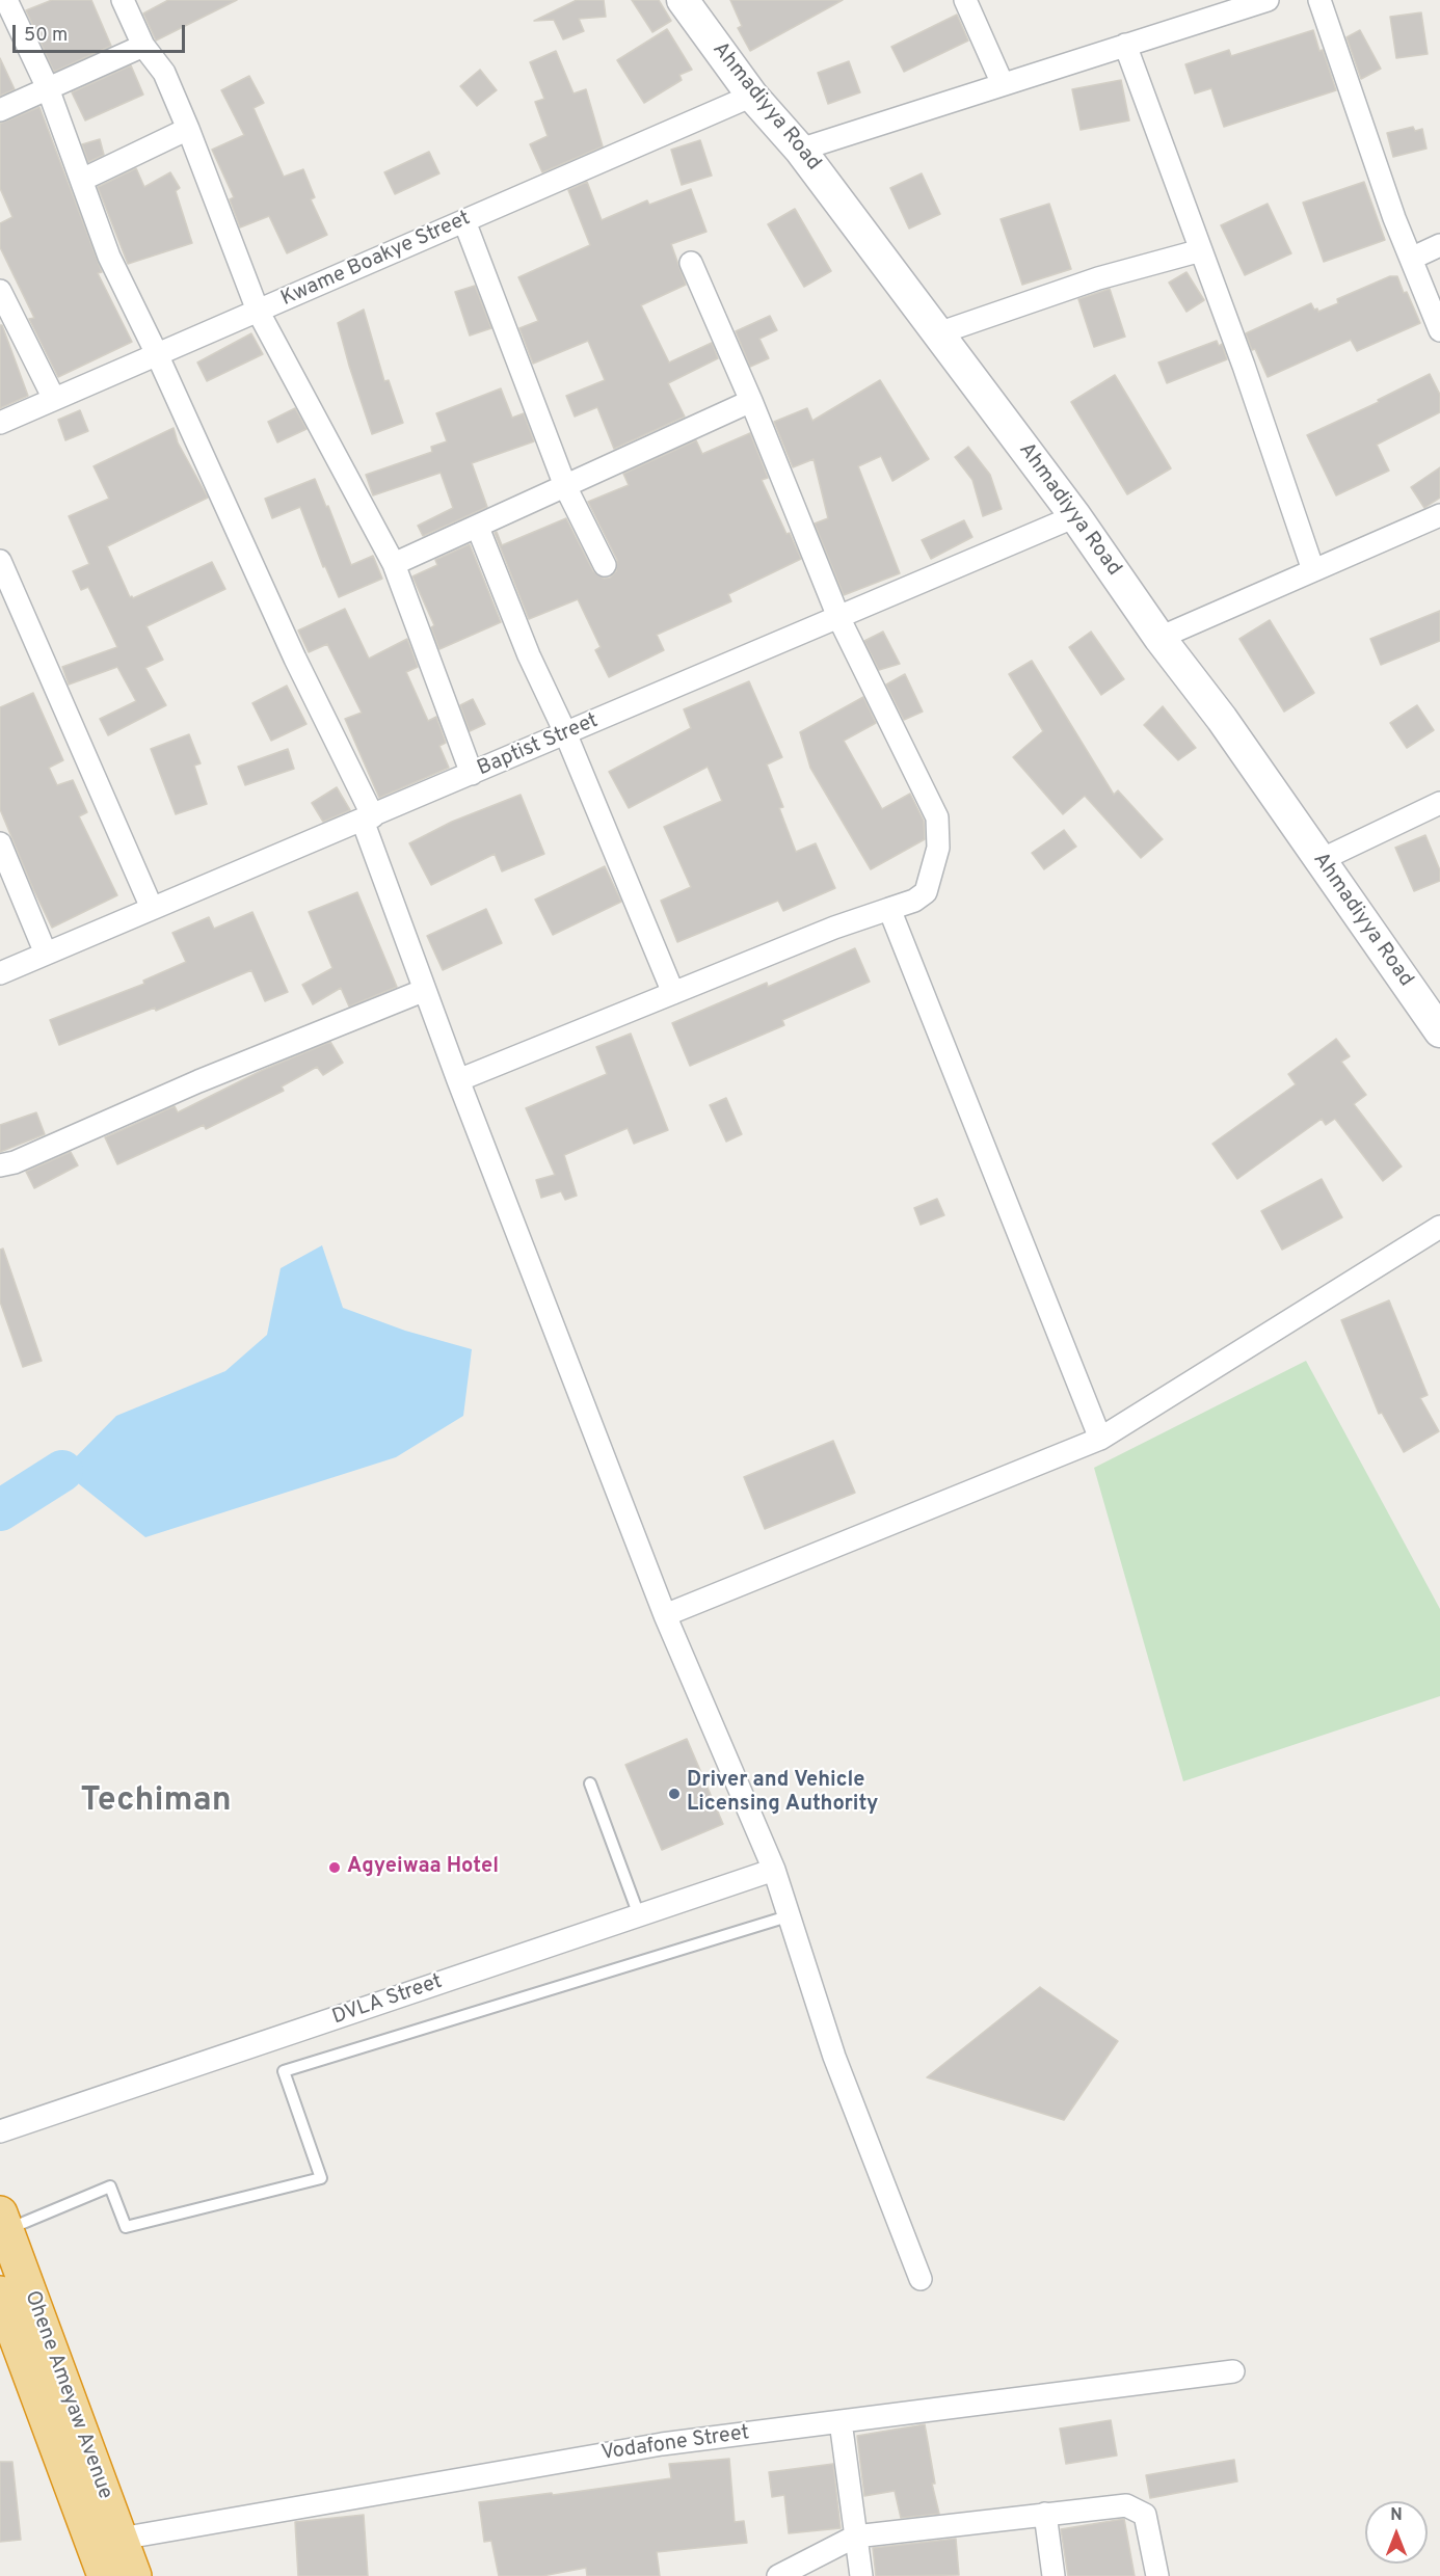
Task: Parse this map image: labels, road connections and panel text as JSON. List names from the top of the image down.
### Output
{
  "streets": {
    "highway": ["Ohene Ameyaw Avenue"],
    "street": [
      "Ahmadiyya Road",
      "Kwame Boakye Street",
      "Baptist Street",
      "DVLA Street",
      "Vodafone Street"
    ]
  },
  "crossings": [
    ["Ahmadiyya Road", "Kwame Boakye Street"],
    ["Ahmadiyya Road", "Baptist Street"],
    ["Ohene Ameyaw Avenue", "Vodafone Street"]
  ],
  "districts": ["Techiman"],
  "places": ["Driver and Vehicle Licensing Authority", "Agyeiwaa Hotel"],
  "scale_bar": "50 m",
  "north": "top"
}
